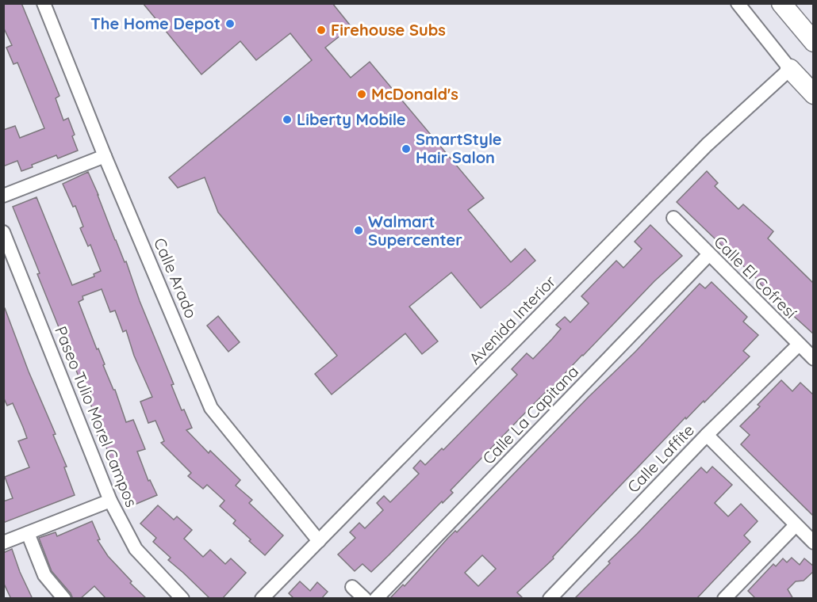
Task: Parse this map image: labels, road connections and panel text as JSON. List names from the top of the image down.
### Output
{
  "streets": {
    "street": [
      "Calle El Cofresí",
      "Calle Arado",
      "Avenida Interior",
      "Calle La Capitana",
      "Paseo Tulio Morel Campos",
      "Calle Laffite"
    ]
  },
  "crossings": [
    ["Calle El Cofresí", "Calle La Capitana"],
    ["Calle El Cofresí", "Calle Laffite"],
    ["Calle Arado", "Avenida Interior"]
  ],
  "places": [
    "The Home Depot",
    "Firehouse Subs",
    "McDonald's",
    "Liberty Mobile",
    "SmartStyle Hair Salon",
    "Walmart Supercenter"
  ]
}
